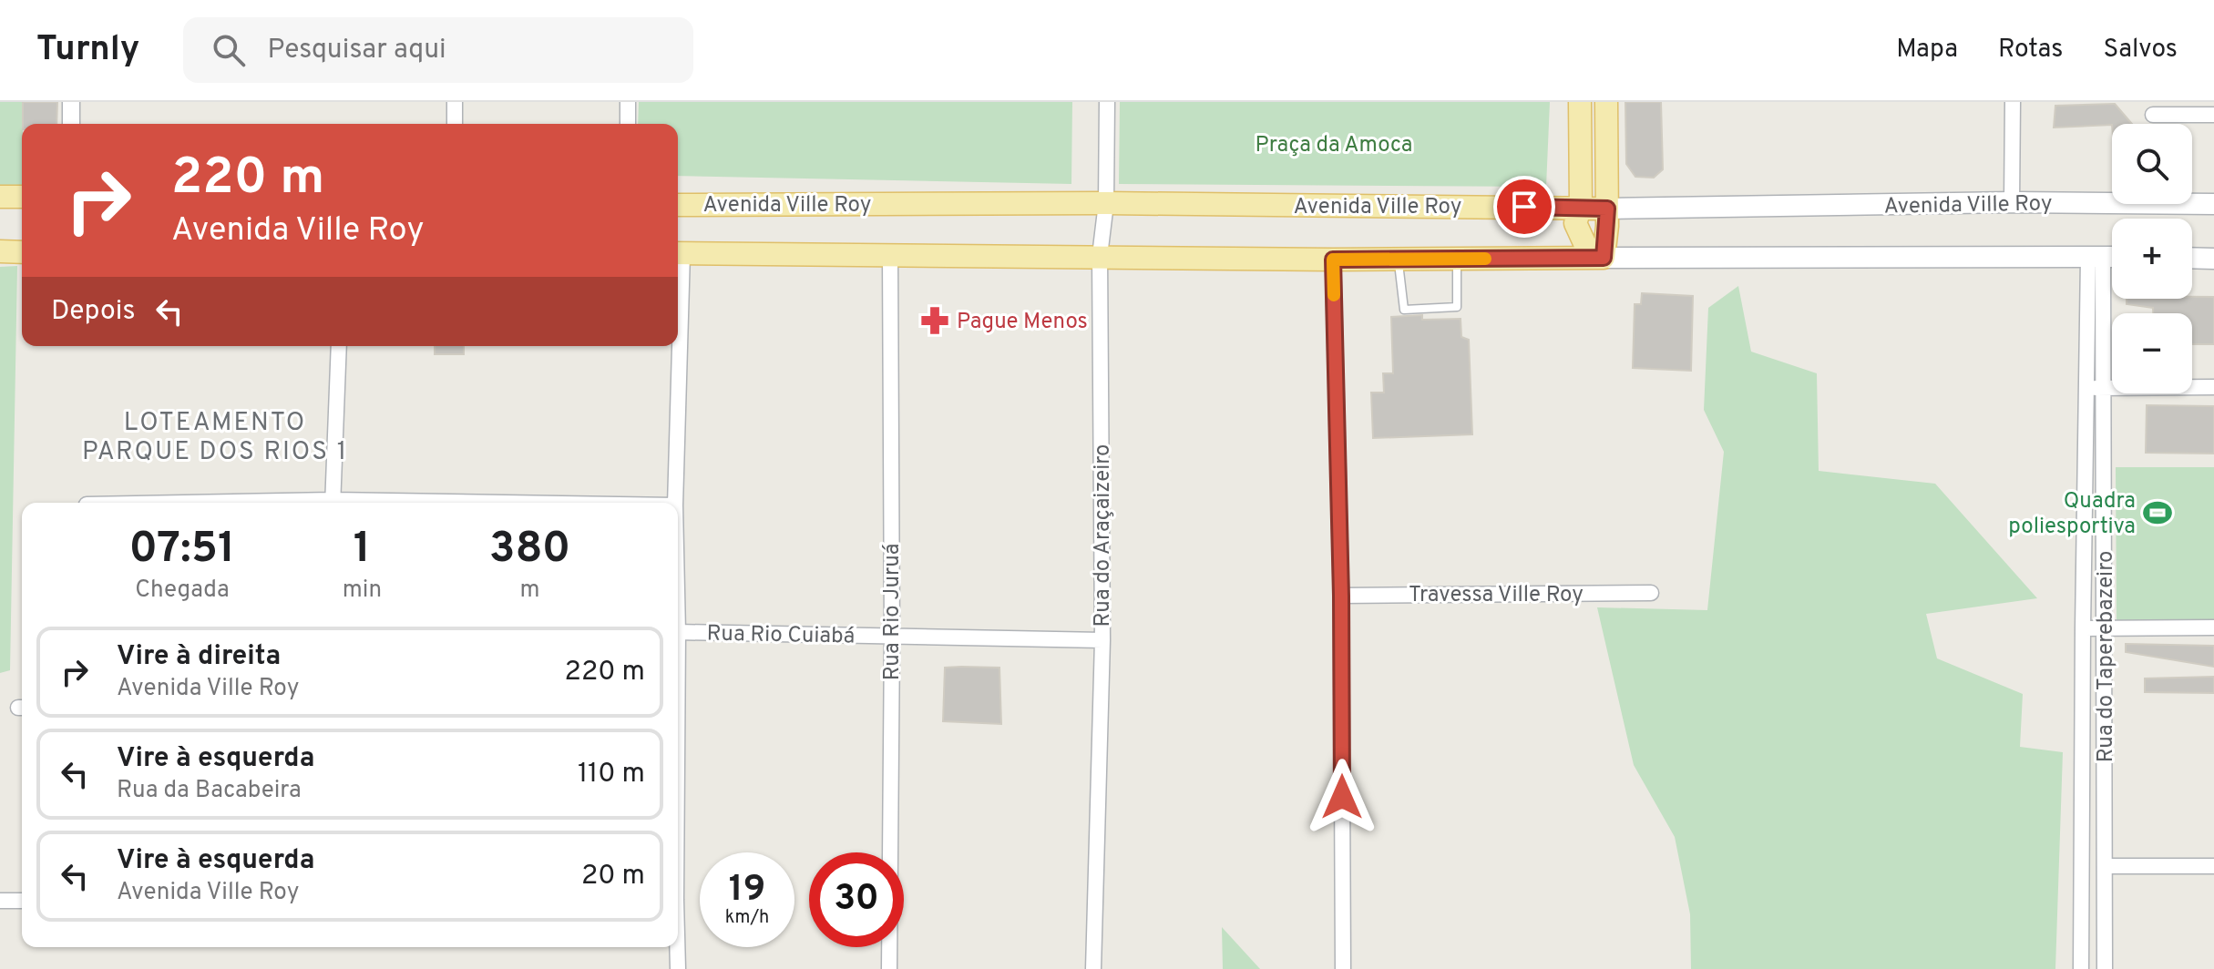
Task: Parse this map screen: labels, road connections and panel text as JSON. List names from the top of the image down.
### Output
{
  "streets": {
    "main road": ["Avenida Ville Roy"],
    "street": [
      "Rua do Araçaizeiro",
      "Travessa Ville Roy",
      "Rua Rio Juruá",
      "Rua Rio Cuiabá",
      "Rua do Taperebazeiro"
    ]
  },
  "crossings": [
    ["Avenida Ville Roy", "Rua do Araçaizeiro"],
    ["Rua do Araçaizeiro", "Rua Rio Cuiabá"],
    ["Rua Rio Juruá", "Rua Rio Cuiabá"]
  ],
  "districts": ["LOTEAMENTO PARQUE DOS RIOS 1"],
  "parks": ["Praça da Amoca"],
  "places": {
    "pharmacy": ["Pague Menos"],
    "sports": ["Quadra poliesportiva"]
  },
  "page": {
    "header": "Turnly",
    "search": "Pesquisar aqui",
    "nav": ["Mapa", "Rotas", "Salvos"],
    "map_buttons": ["+", "−"],
    "turn": ["220 m", "Avenida Ville Roy"],
    "then": "Depois",
    "eta": [
      "07:51",
      "Chegada",
      "1",
      "min",
      "380",
      "m"
    ],
    "list": [
      {
        "name": "Vire à direita",
        "note": "Avenida Ville Roy",
        "value": "220 m"
      },
      {
        "name": "Vire à esquerda",
        "note": "Rua da Bacabeira",
        "value": "110 m"
      },
      {
        "name": "Vire à esquerda",
        "note": "Avenida Ville Roy",
        "value": "20 m"
      }
    ],
    "speed": "19 km/h",
    "limit": "30"
  }
}
